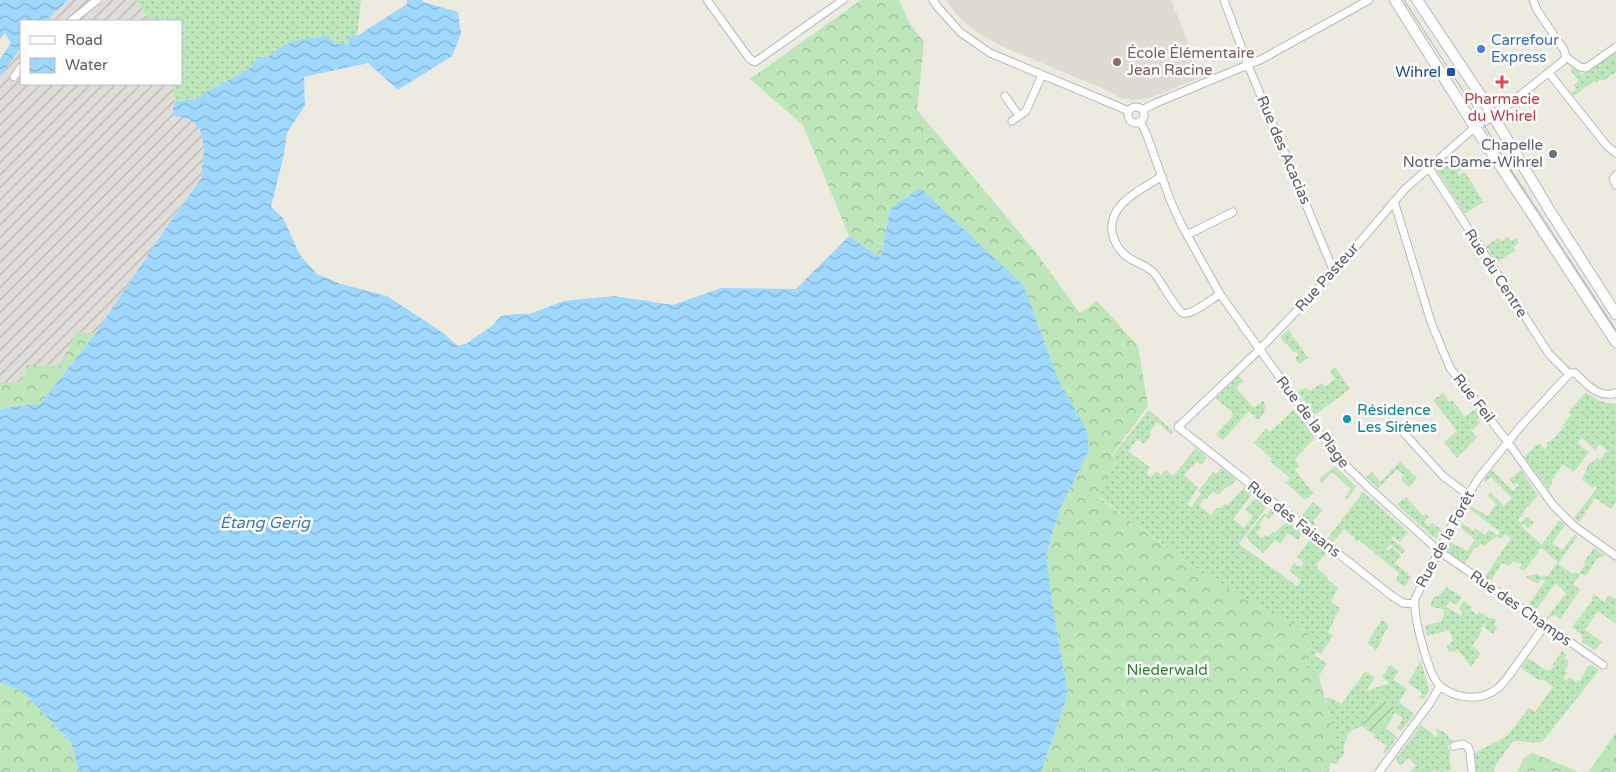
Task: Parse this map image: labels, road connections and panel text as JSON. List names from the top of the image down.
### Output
{
  "streets": {
    "street": [
      "Rue des Acacias",
      "Rue du Centre",
      "Rue Pasteur",
      "Rue Feil",
      "Rue de la Plage",
      "Rue des Faisans",
      "Rue de la Forêt",
      "Rue des Champs"
    ]
  },
  "crossings": [
    ["Rue des Acacias", "Rue Pasteur"],
    ["Rue du Centre", "Rue Pasteur"],
    ["Rue du Centre", "Rue de la Forêt"],
    ["Rue Pasteur", "Rue Feil"],
    ["Rue Pasteur", "Rue de la Plage"],
    ["Rue Pasteur", "Rue des Faisans"],
    ["Rue Feil", "Rue de la Forêt"],
    ["Rue de la Plage", "Rue de la Forêt"],
    ["Rue de la Plage", "Rue des Champs"],
    ["Rue des Faisans", "Rue de la Forêt"],
    ["Rue de la Forêt", "Rue des Champs"]
  ],
  "water": ["Étang Gerig"],
  "parks": ["Niederwald"],
  "places": {
    "other": [
      "Carrefour Express",
      "École Élémentaire Jean Racine",
      "Chapelle Notre-Dame-Wihrel",
      "Résidence Les Sirènes"
    ],
    "transit": ["Wihrel"],
    "health": ["Pharmacie du Whirel"]
  },
  "legend": ["Road", "Water"]
}
